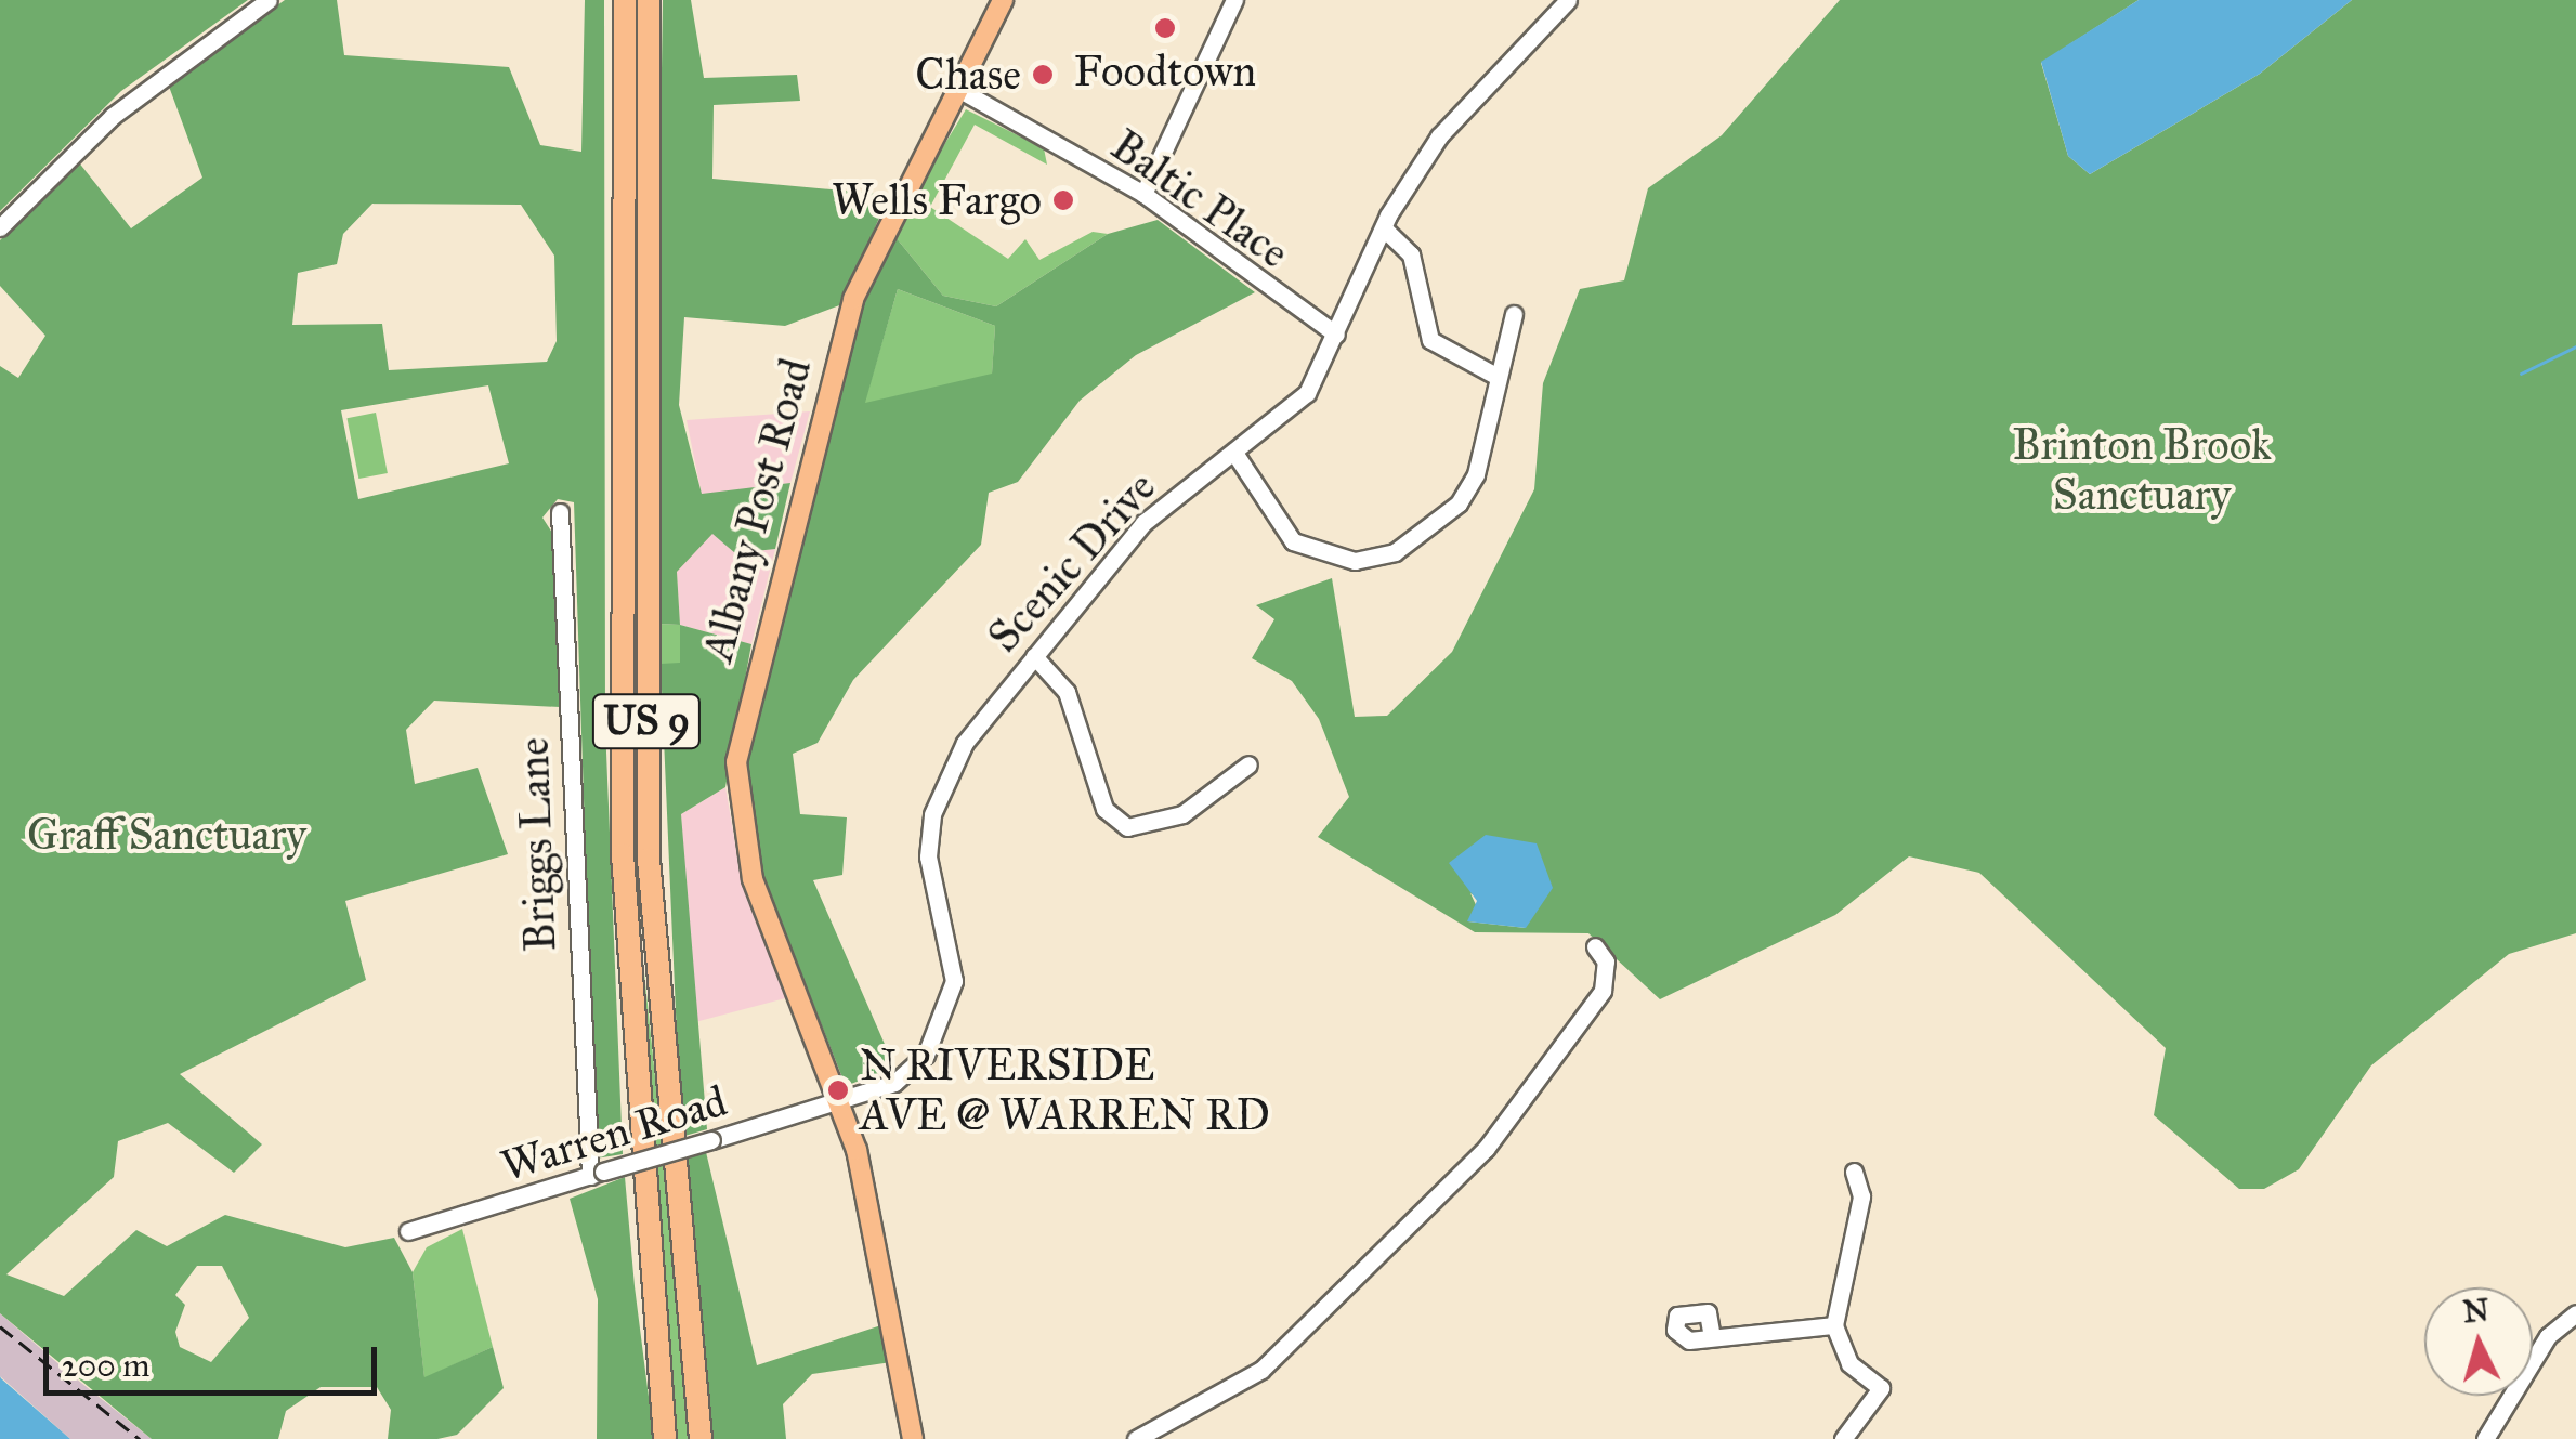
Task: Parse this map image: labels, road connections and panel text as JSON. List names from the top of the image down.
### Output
{
  "streets": {
    "highway": ["US 9"],
    "main road": ["Albany Post Road"],
    "street": [
      "Baltic Place",
      "Scenic Drive",
      "Briggs Lane",
      "Warren Road"
    ]
  },
  "crossings": [
    ["Baltic Place", "Albany Post Road"],
    ["Baltic Place", "Scenic Drive"],
    ["Albany Post Road", "Scenic Drive"],
    ["Albany Post Road", "Warren Road"],
    ["Scenic Drive", "Warren Road"],
    ["Briggs Lane", "Warren Road"]
  ],
  "parks": ["Brinton Brook Sanctuary", "Graff Sanctuary"],
  "places": [
    "Foodtown",
    "Chase",
    "Wells Fargo",
    "N RIVERSIDE AVE @ WARREN RD"
  ],
  "scale_bar": "200 m",
  "north": "top"
}
